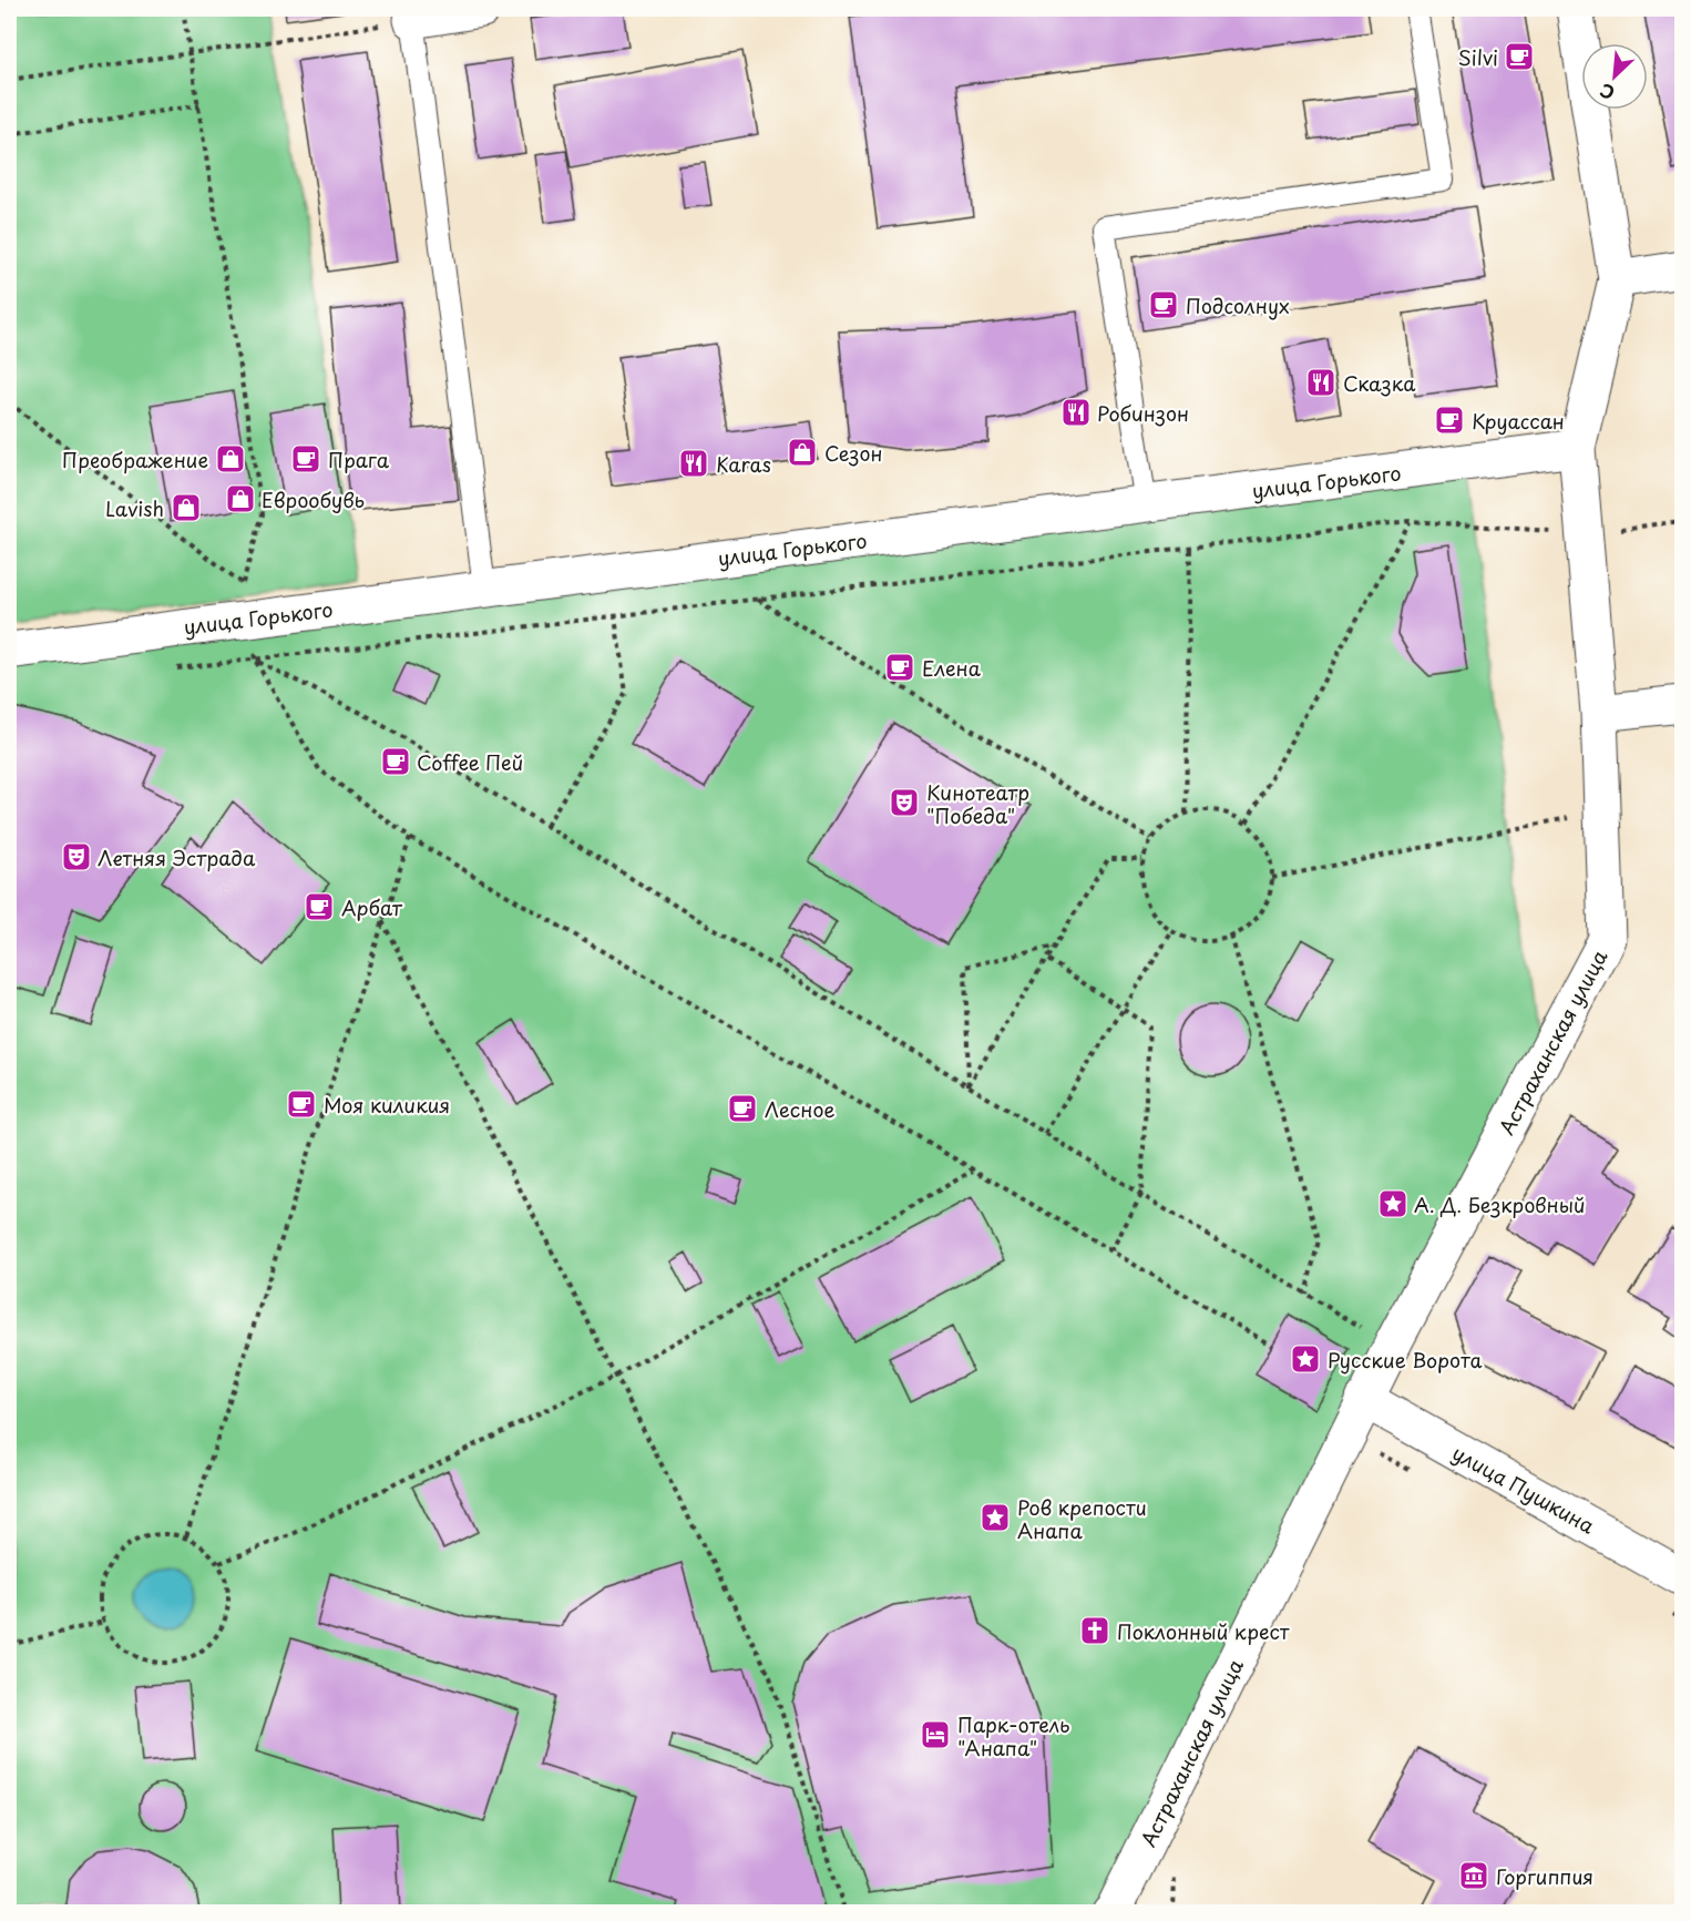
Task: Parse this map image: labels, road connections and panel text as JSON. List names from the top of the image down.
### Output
{
  "streets": {
    "street": ["улица Горького", "Астраханская улица", "улица Пушкина"]
  },
  "crossings": [
    ["улица Горького", "Астраханская улица"],
    ["Астраханская улица", "улица Пушкина"]
  ],
  "places": {
    "cafe": [
      "Silvi",
      "Подсолнух",
      "Круассан",
      "Прага",
      "Елена",
      "Coffee Пей",
      "Арбат",
      "Моя киликия",
      "Лесное"
    ],
    "restaurant": ["Сказка", "Робинзон", "Karas"],
    "shop": [
      "Сезон",
      "Преображение",
      "Еврообувь",
      "Lavish"
    ],
    "theatre": ["Кинотеатр \"Победа\"", "Летняя Эстрада"],
    "place": ["А. Д. Безкровный", "Русские Ворота", "Ров крепости Анапа"],
    "church": ["Поклонный крест"],
    "hotel": ["Парк-отель \"Анапа\""],
    "museum": ["Горгиппия"]
  },
  "north": "bottom left"
}
